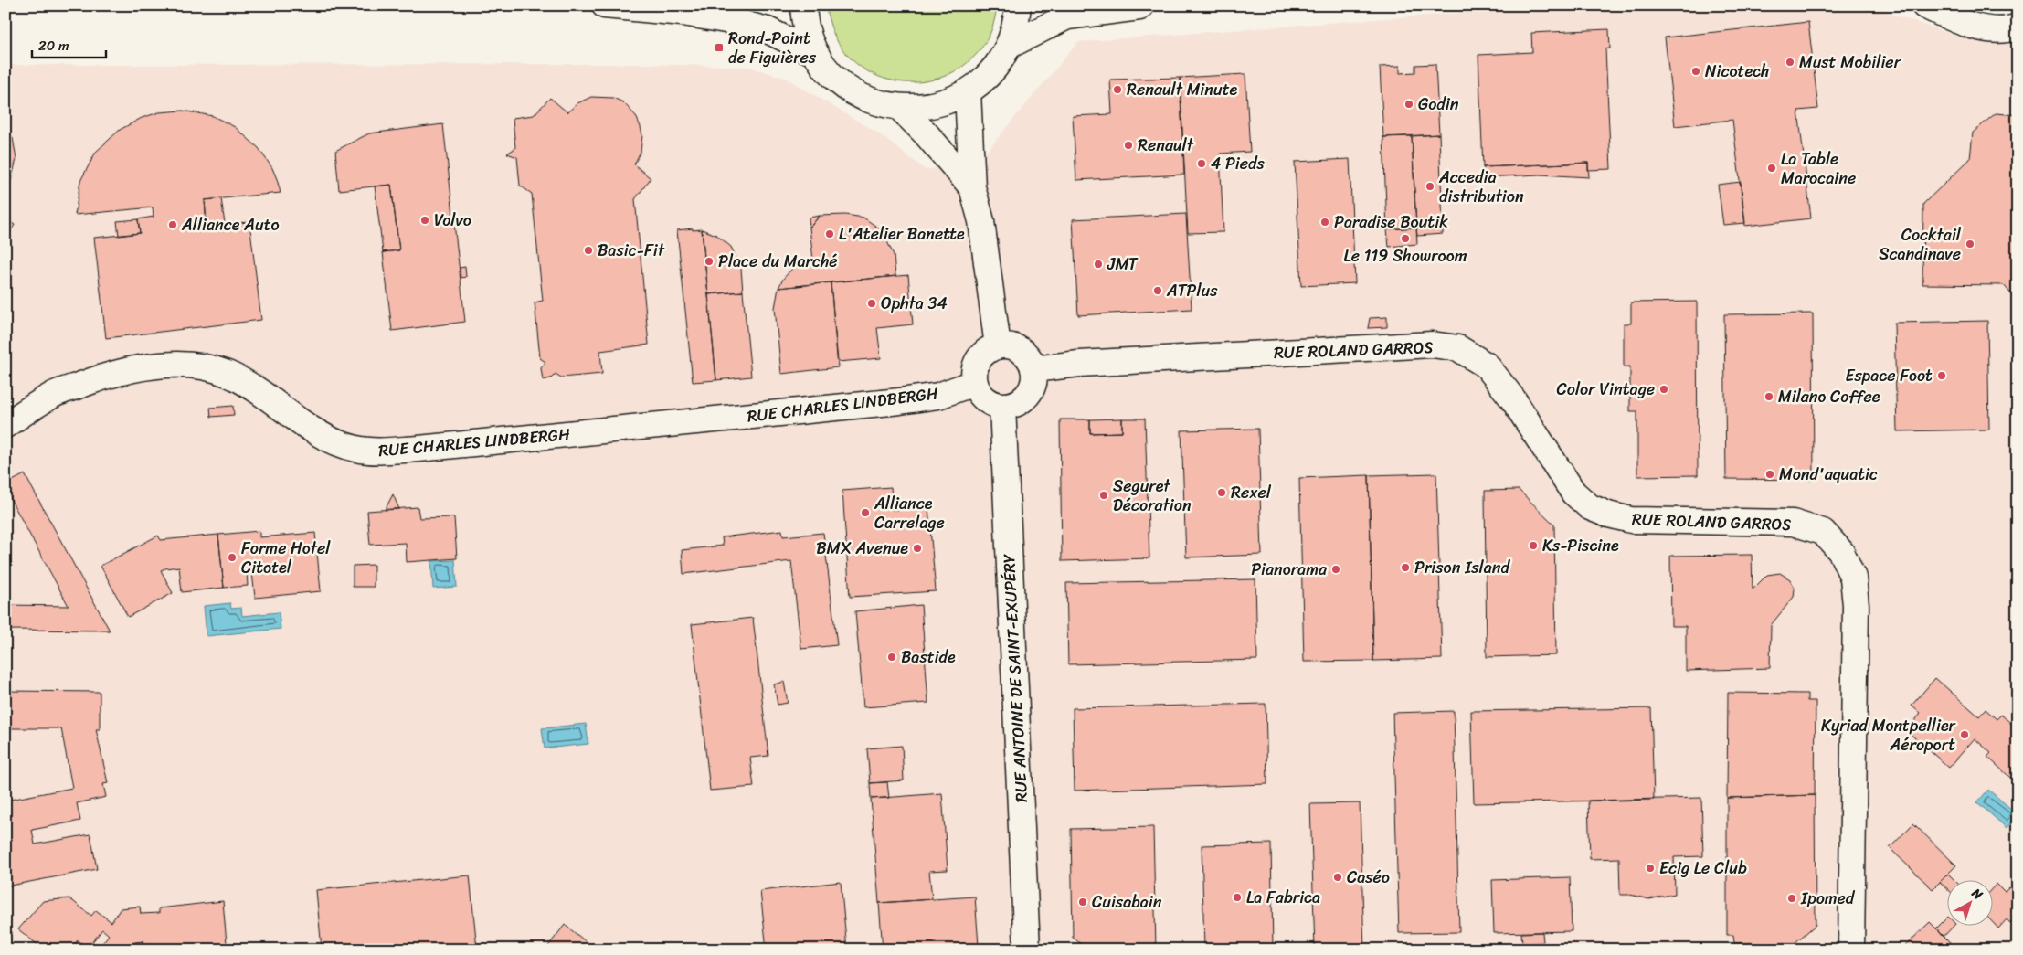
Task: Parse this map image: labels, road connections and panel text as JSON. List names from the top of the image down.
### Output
{
  "streets": {
    "street": ["RUE ROLAND GARROS", "RUE CHARLES LINDBERGH", "RUE ANTOINE DE SAINT-EXUPÉRY"]
  },
  "crossings": [
    ["RUE ROLAND GARROS", "RUE CHARLES LINDBERGH"],
    ["RUE ROLAND GARROS", "RUE ANTOINE DE SAINT-EXUPÉRY"],
    ["RUE CHARLES LINDBERGH", "RUE ANTOINE DE SAINT-EXUPÉRY"]
  ],
  "places": {
    "transit": ["Rond-Point de Figuières"],
    "other": [
      "Must Mobilier",
      "Nicotech",
      "Renault Minute",
      "Godin",
      "Renault",
      "4 Pieds",
      "La Table Marocaine",
      "Accedia distribution",
      "Volvo",
      "Paradise Boutik",
      "Alliance Auto",
      "L'Atelier Banette",
      "Le 119 Showroom",
      "Cocktail Scandinave",
      "Basic-Fit",
      "Place du Marché",
      "JMT",
      "ATPlus",
      "Ophta 34",
      "Espace Foot",
      "Color Vintage",
      "Milano Coffee",
      "Mond'aquatic",
      "Rexel",
      "Seguret Décoration",
      "Alliance Carrelage",
      "Ks-Piscine",
      "BMX Avenue",
      "Forme Hotel Citotel",
      "Prison Island",
      "Pianorama",
      "Bastide",
      "Kyriad Montpellier Aéroport",
      "Ecig Le Club",
      "Caséo",
      "La Fabrica",
      "Ipomed",
      "Cuisabain"
    ]
  },
  "scale_bar": "20 m",
  "north": "top right"
}
